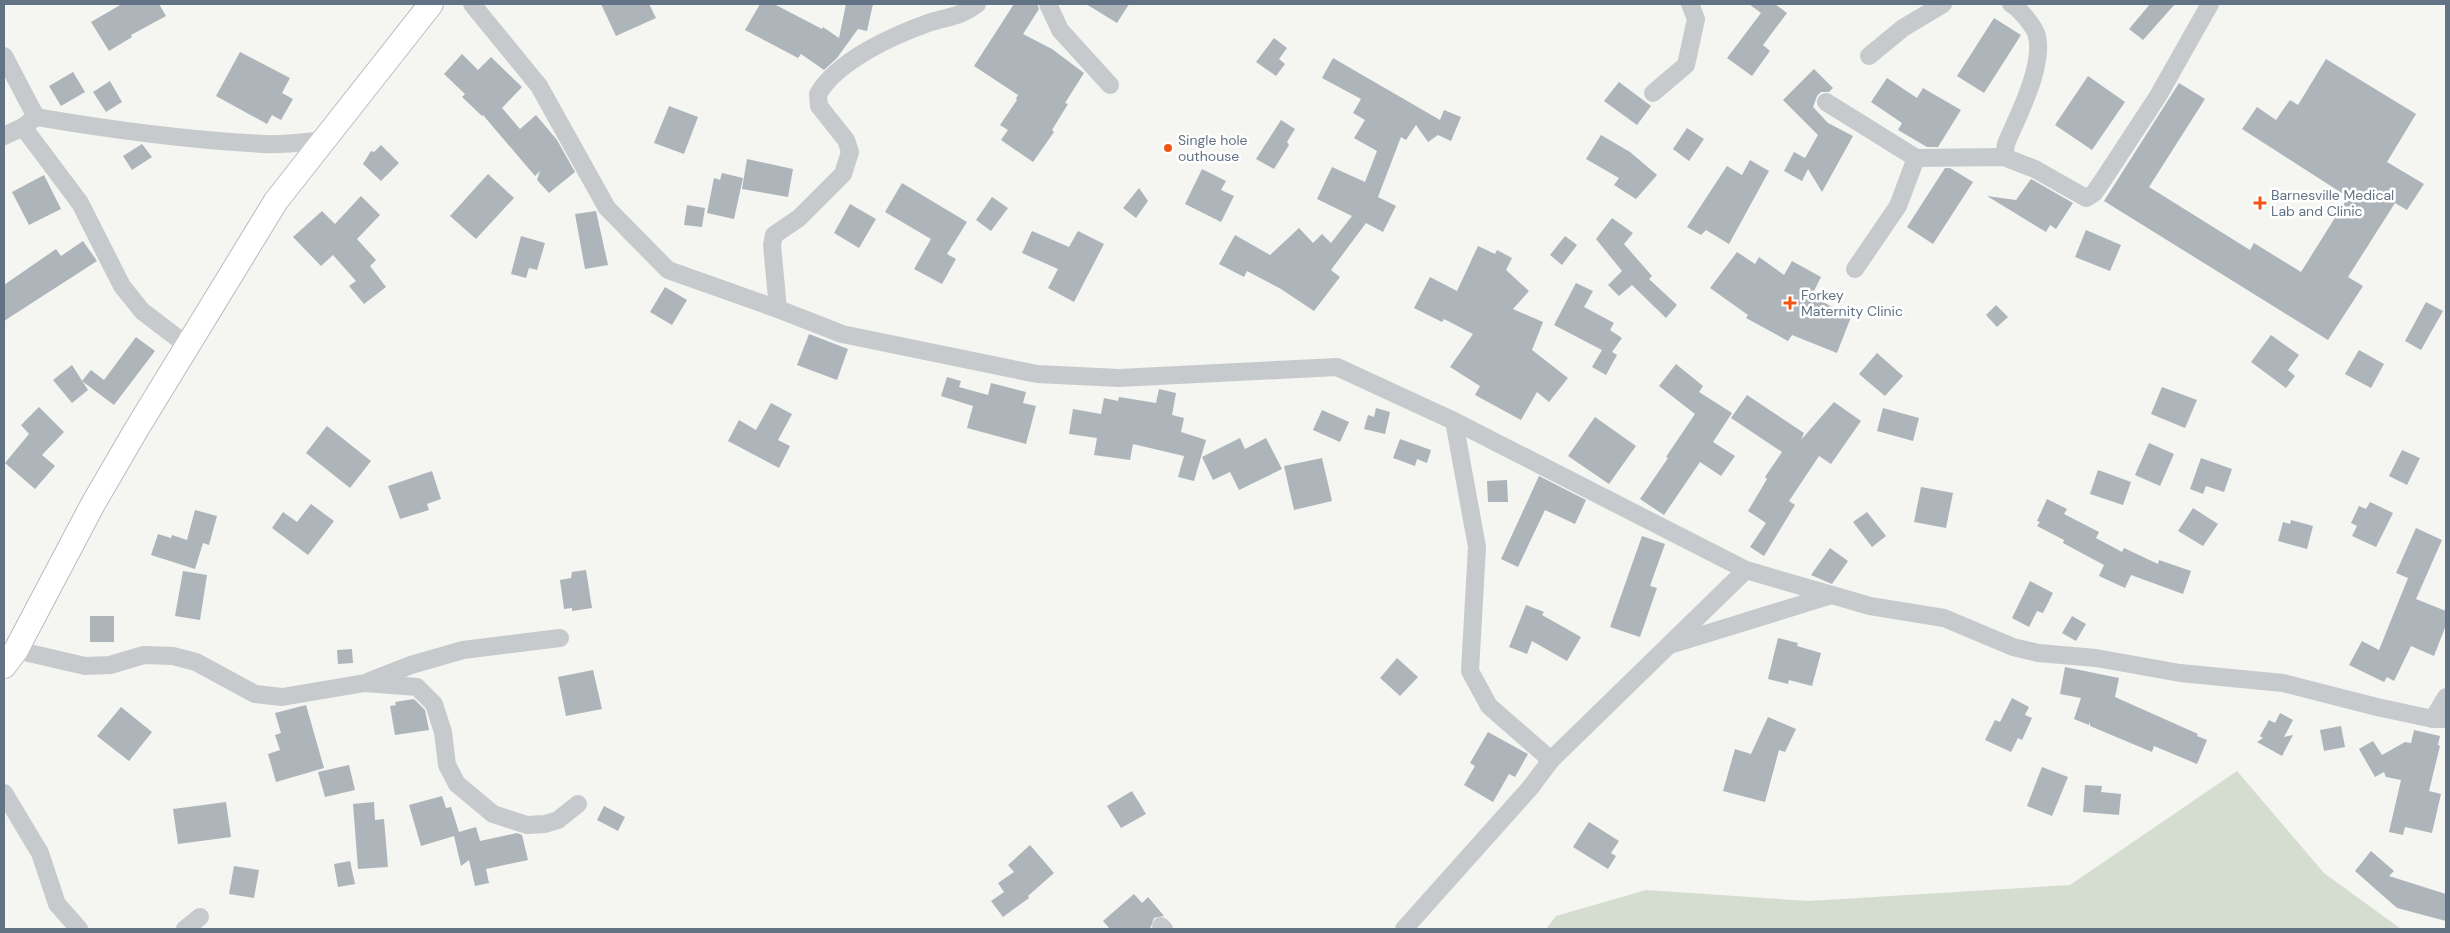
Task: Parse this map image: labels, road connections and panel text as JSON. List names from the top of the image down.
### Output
{
  "places": {
    "other": ["Single hole outhouse"],
    "health": ["Barnesville Medical Lab and Clinic", "Forkey Maternity Clinic"]
  }
}
